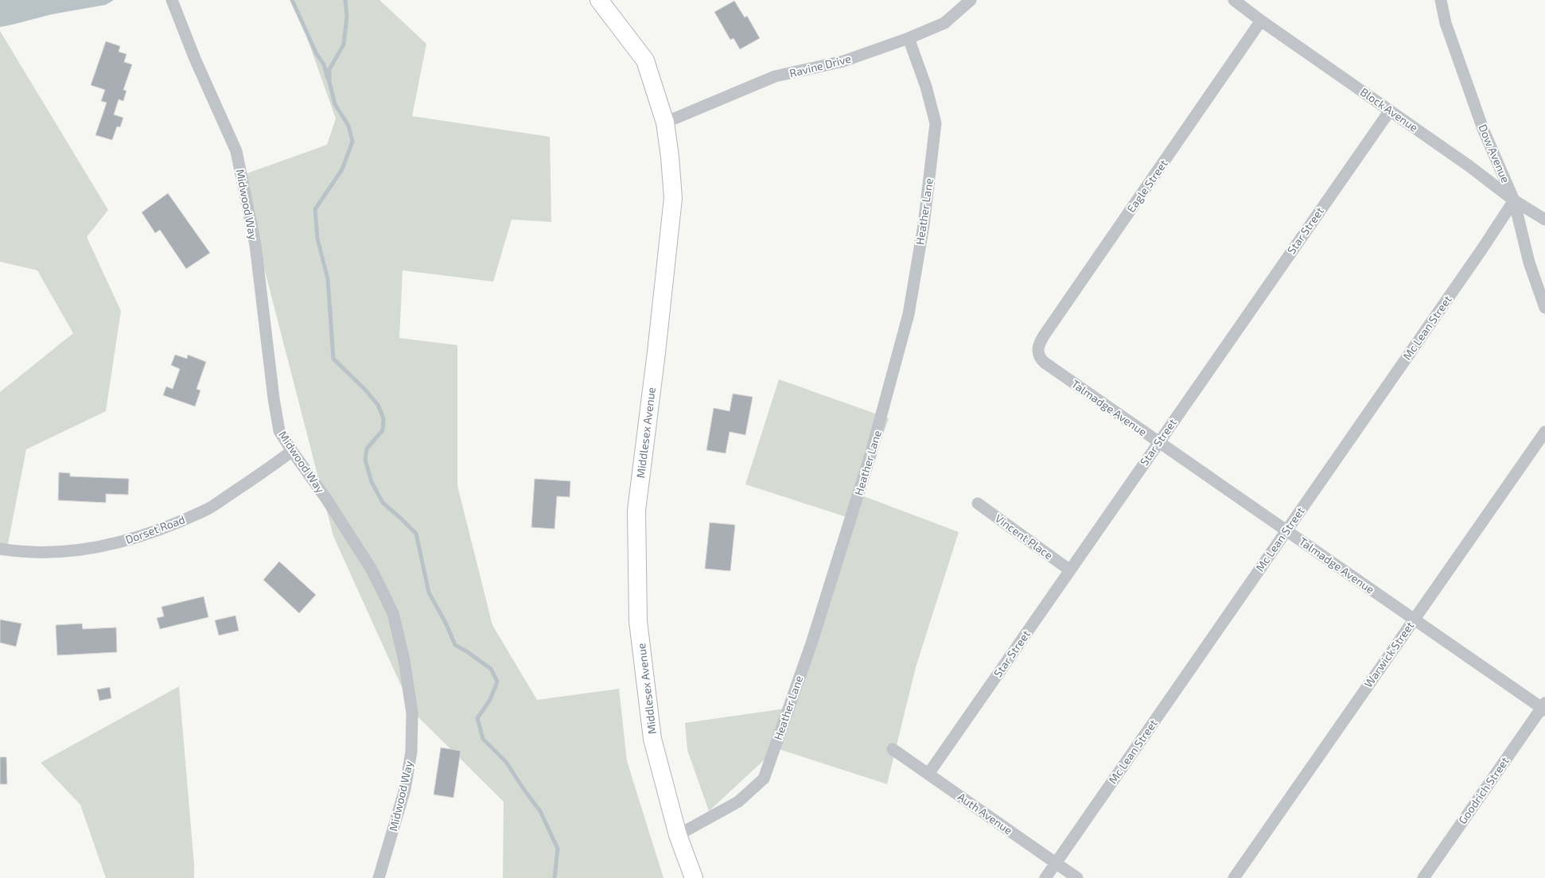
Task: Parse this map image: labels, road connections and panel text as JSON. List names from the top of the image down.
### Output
{
  "streets": {
    "street": [
      "Ravine Drive",
      "Block Avenue",
      "Dow Avenue",
      "Eagle Street",
      "Midwood Way",
      "Heather Lane",
      "Star Street",
      "Mc Lean Street",
      "Talmadge Avenue",
      "Middlesex Avenue",
      "Dorset Road",
      "Vincent Place",
      "Warwick Street",
      "Goodrich Street",
      "Auth Avenue"
    ]
  },
  "crossings": [
    ["Ravine Drive", "Heather Lane"],
    ["Ravine Drive", "Middlesex Avenue"],
    ["Block Avenue", "Dow Avenue"],
    ["Block Avenue", "Eagle Street"],
    ["Block Avenue", "Star Street"],
    ["Block Avenue", "Mc Lean Street"],
    ["Dow Avenue", "Mc Lean Street"],
    ["Eagle Street", "Talmadge Avenue"],
    ["Midwood Way", "Dorset Road"],
    ["Heather Lane", "Middlesex Avenue"],
    ["Star Street", "Talmadge Avenue"],
    ["Star Street", "Vincent Place"],
    ["Star Street", "Auth Avenue"],
    ["Mc Lean Street", "Talmadge Avenue"],
    ["Mc Lean Street", "Auth Avenue"],
    ["Talmadge Avenue", "Warwick Street"],
    ["Talmadge Avenue", "Goodrich Street"]
  ]
}
